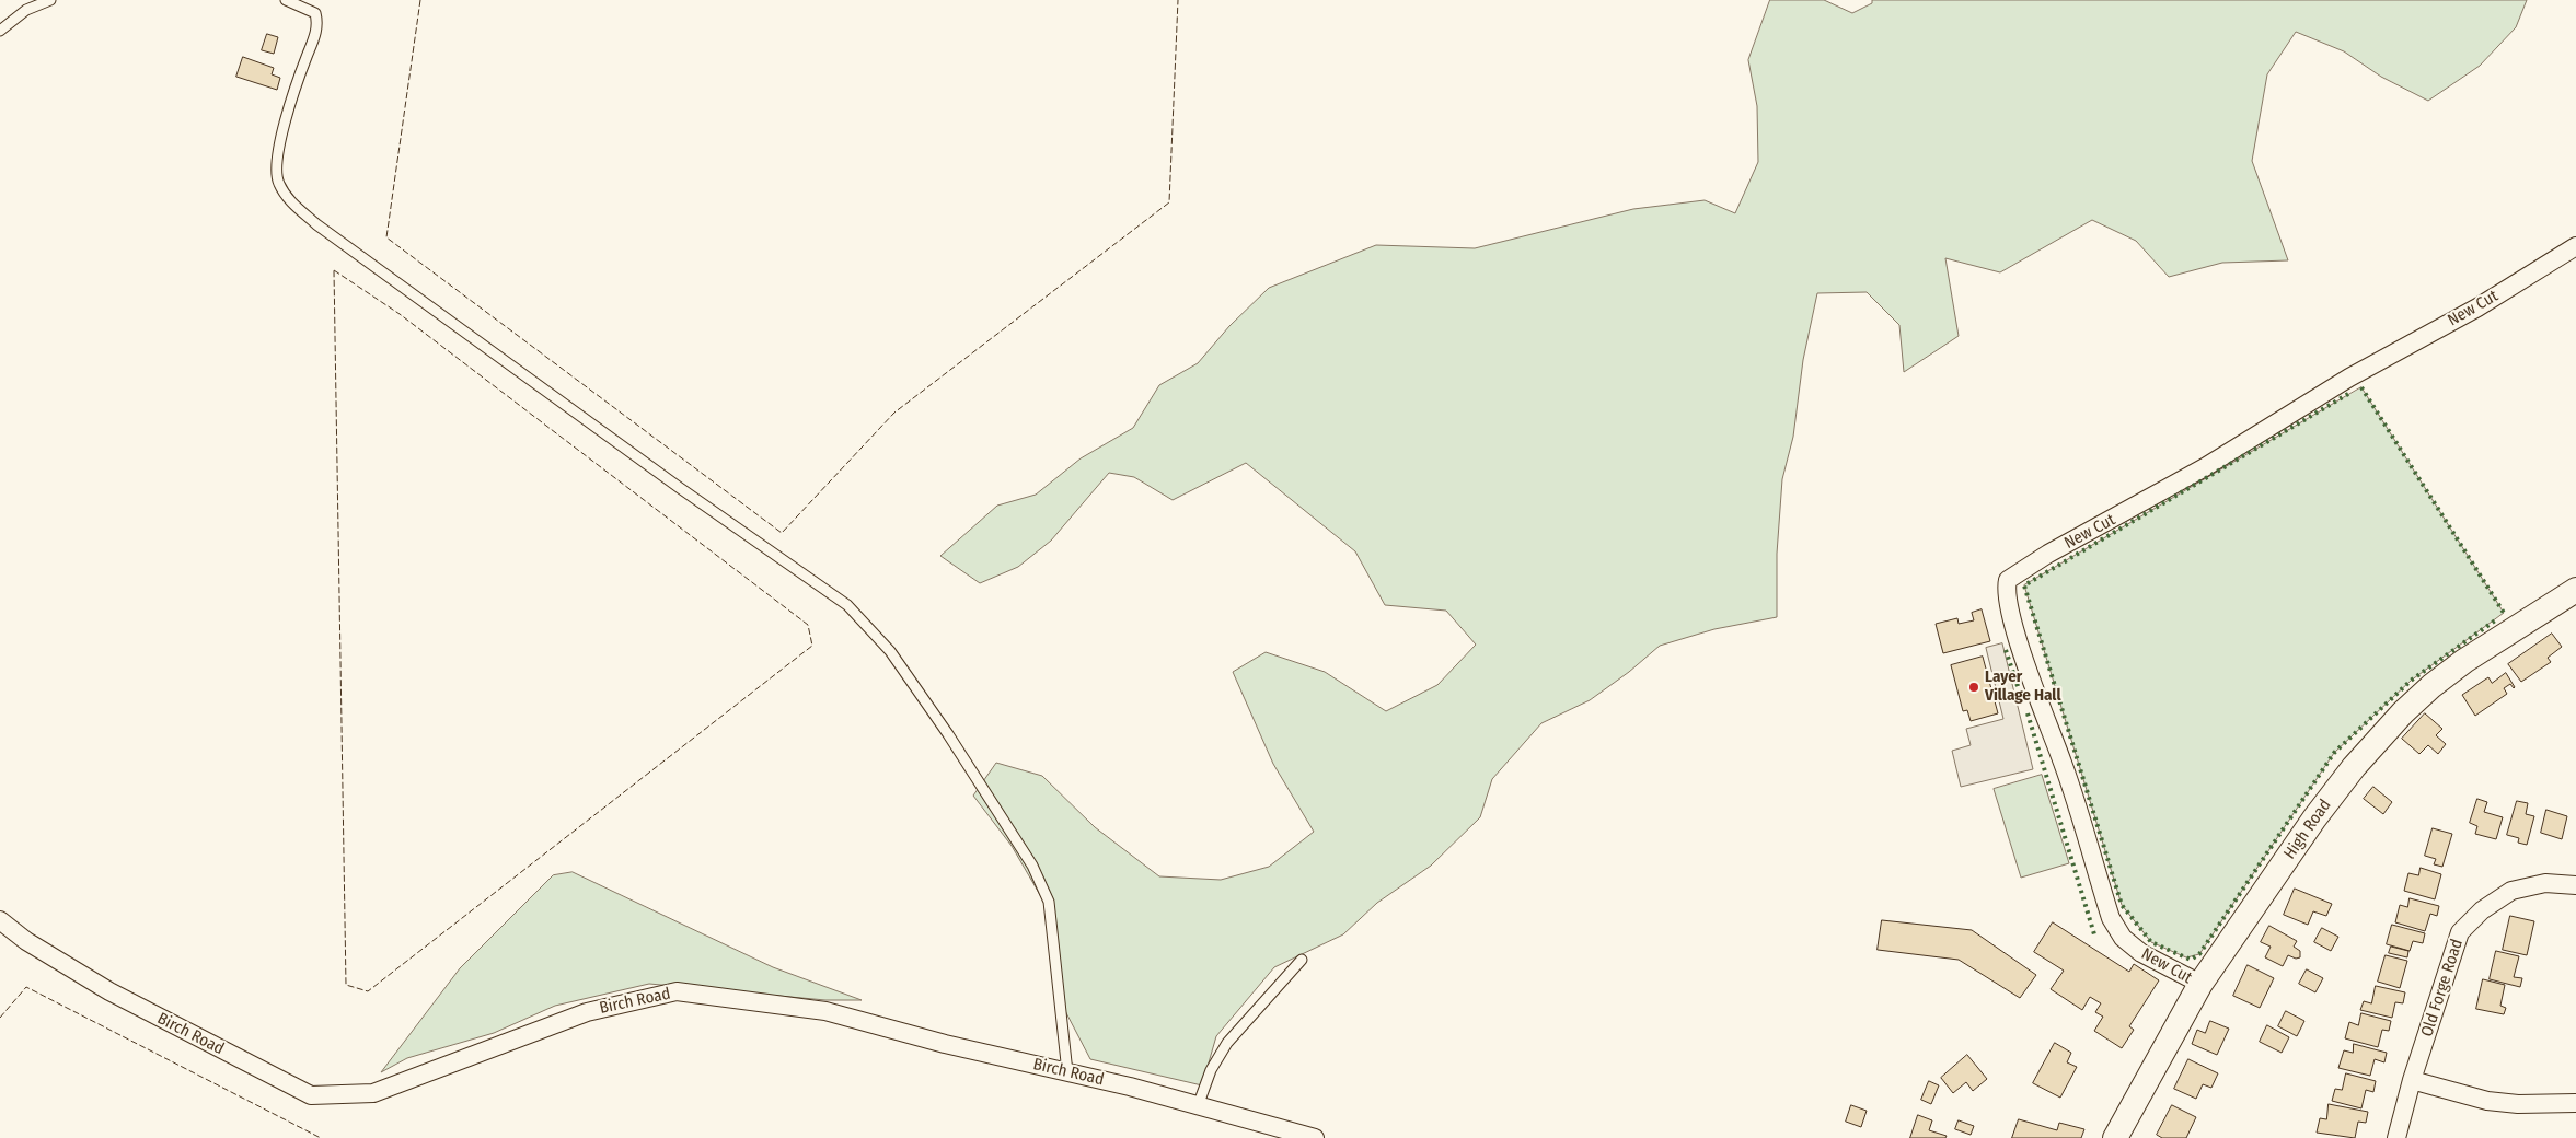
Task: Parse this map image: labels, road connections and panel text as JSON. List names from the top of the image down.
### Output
{
  "streets": {
    "main road": ["High Road"],
    "street": ["New Cut", "Old Forge Road", "Birch Road"]
  },
  "crossings": [
    ["New Cut", "High Road"]
  ],
  "places": ["Layer Village Hall"]
}
